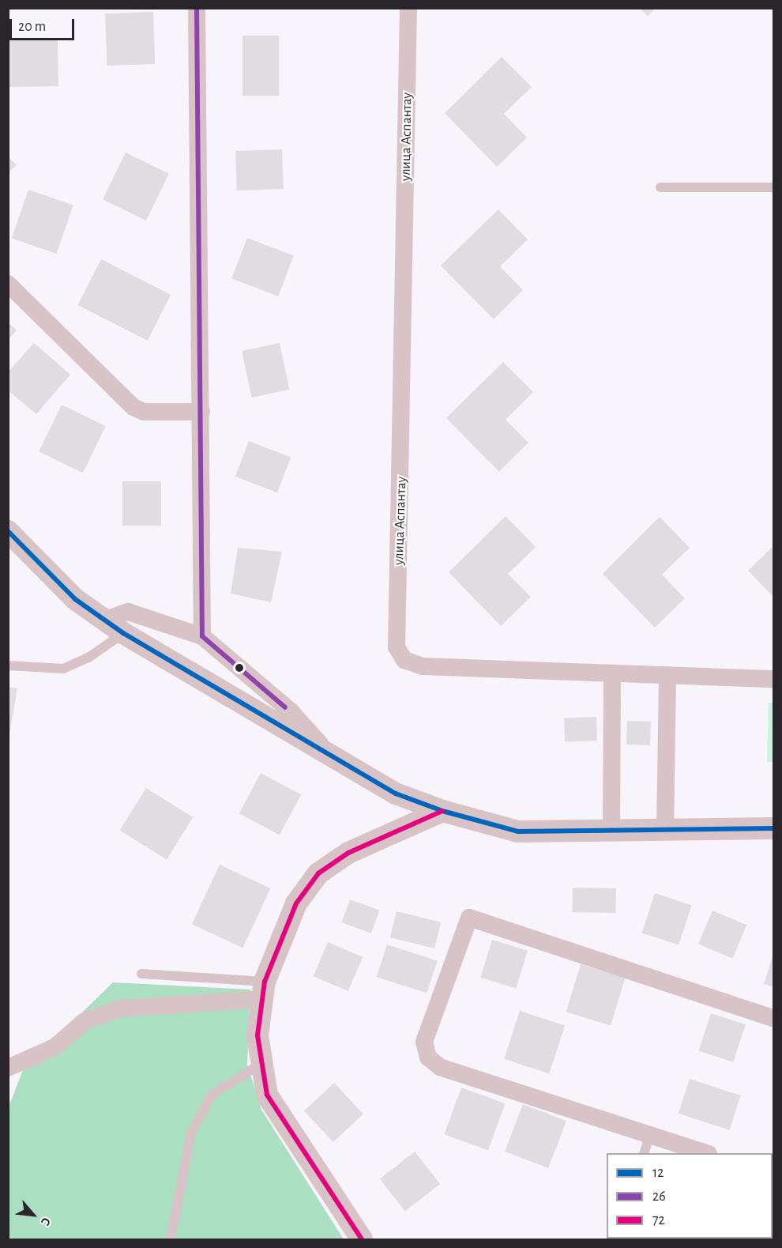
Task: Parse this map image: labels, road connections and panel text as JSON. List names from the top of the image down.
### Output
{
  "streets": {
    "street": ["улица Аспантау"]
  },
  "lines": ["transit line 26", "transit line 12", "transit line 72"],
  "legend": ["12", "26", "72"],
  "scale_bar": "20 m",
  "north": "bottom right"
}
